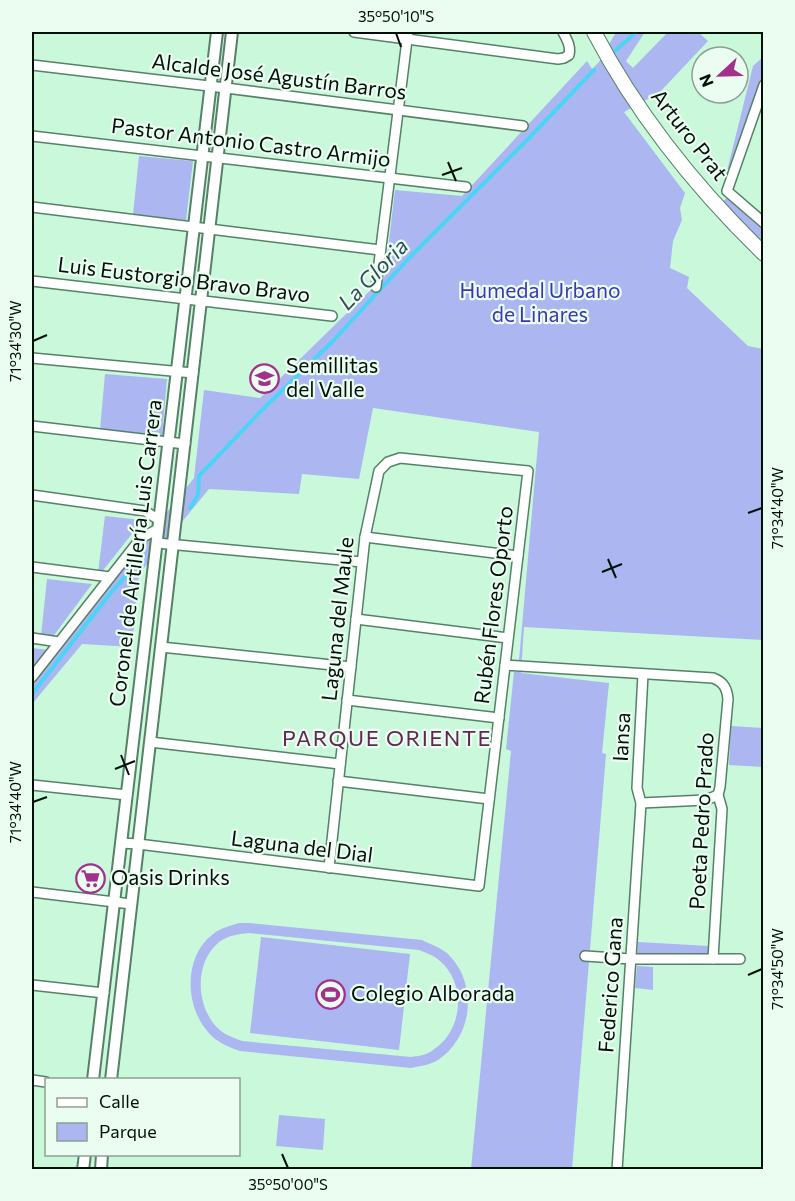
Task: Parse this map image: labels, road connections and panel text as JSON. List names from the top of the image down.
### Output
{
  "streets": {
    "main road": ["Arturo Prat"],
    "street": [
      "Alcalde José Agustín Barros",
      "Pastor Antonio Castro Armijo",
      "Luis Eustorgio Bravo Bravo",
      "Coronel de Artillería Luis Carrera",
      "Rubén Flores Oporto",
      "Laguna del Maule",
      "Iansa",
      "Poeta Pedro Prado",
      "Laguna del Dial",
      "Federico Gana"
    ]
  },
  "crossings": [
    ["Alcalde José Agustín Barros", "Coronel de Artillería Luis Carrera"],
    ["Pastor Antonio Castro Armijo", "Coronel de Artillería Luis Carrera"],
    ["Luis Eustorgio Bravo Bravo", "Coronel de Artillería Luis Carrera"],
    ["Coronel de Artillería Luis Carrera", "Laguna del Dial"],
    ["Rubén Flores Oporto", "Laguna del Maule"],
    ["Rubén Flores Oporto", "Laguna del Dial"],
    ["Laguna del Maule", "Laguna del Dial"],
    ["Iansa", "Poeta Pedro Prado"],
    ["Iansa", "Federico Gana"]
  ],
  "districts": ["PARQUE ORIENTE"],
  "water": ["La Gloria"],
  "parks": ["Humedal Urbano de Linares"],
  "places": {
    "school or university": ["Semillitas del Valle"],
    "supermarket": ["Oasis Drinks"],
    "sports": ["Colegio Alborada"]
  },
  "legend": ["Calle", "Parque"],
  "north": "left",
  "coordinates": [
    "35°50'10\"S",
    "71°34'30\"W",
    "71°34'40\"W",
    "71°34'50\"W",
    "35°50'00\"S"
  ]
}
